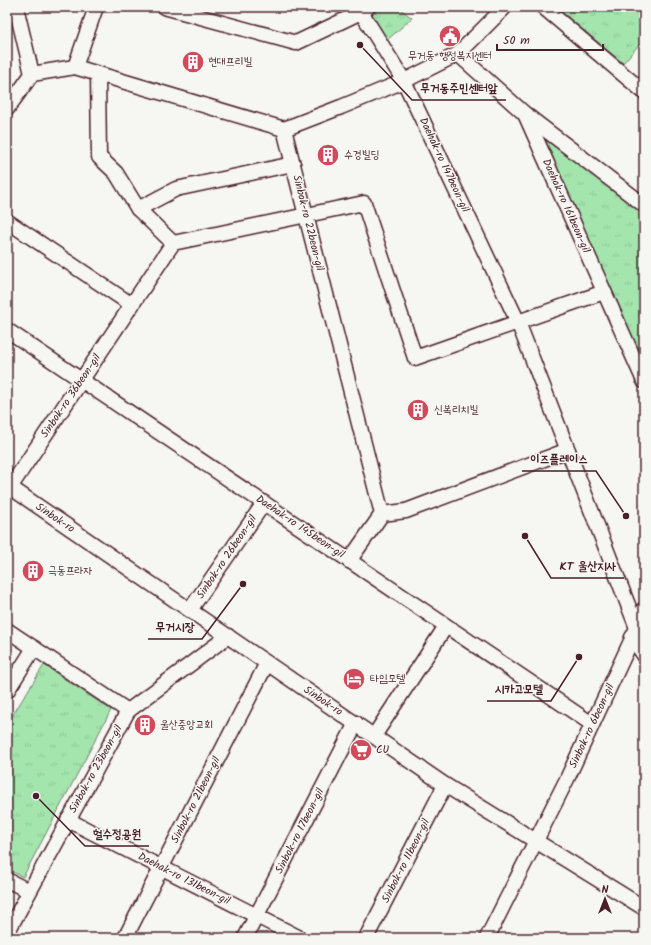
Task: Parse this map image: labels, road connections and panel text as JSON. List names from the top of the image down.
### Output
{
  "streets": {
    "street": [
      "Daehak-ro 147beon-gil",
      "Daehak-ro 161beon-gil",
      "Sinbok-ro 22beon-gil",
      "Sinbok-ro 36beon-gil",
      "Sinbok-ro",
      "Daehak-ro 145beon-gil",
      "Sinbok-ro 26beon-gil",
      "Sinbok-ro 6beon-gil",
      "Sinbok-ro 23beon-gil",
      "Sinbok-ro 21beon-gil",
      "Sinbok-ro 17beon-gil",
      "Sinbok-ro 11beon-gil",
      "Daehak-ro 131beon-gil"
    ]
  },
  "crossings": [
    ["Daehak-ro 147beon-gil", "Sinbok-ro 6beon-gil"],
    ["Sinbok-ro 36beon-gil", "Sinbok-ro"],
    ["Sinbok-ro 36beon-gil", "Daehak-ro 145beon-gil"],
    ["Sinbok-ro", "Sinbok-ro 26beon-gil"],
    ["Sinbok-ro", "Sinbok-ro 6beon-gil"],
    ["Sinbok-ro", "Sinbok-ro 23beon-gil"],
    ["Sinbok-ro", "Sinbok-ro 21beon-gil"],
    ["Sinbok-ro", "Sinbok-ro 17beon-gil"],
    ["Sinbok-ro", "Sinbok-ro 11beon-gil"],
    ["Daehak-ro 145beon-gil", "Sinbok-ro 26beon-gil"],
    ["Daehak-ro 145beon-gil", "Sinbok-ro 6beon-gil"],
    ["Sinbok-ro 23beon-gil", "Daehak-ro 131beon-gil"],
    ["Sinbok-ro 21beon-gil", "Daehak-ro 131beon-gil"],
    ["Sinbok-ro 17beon-gil", "Daehak-ro 131beon-gil"]
  ],
  "places": {
    "public building": ["무거동 행정복지센터"],
    "other": [
      "무거동주민센터앞",
      "이즈플레이스",
      "KT 울산지사",
      "무거시장",
      "시카고모텔",
      "헐수정공원"
    ],
    "building": [
      "현대프리빌",
      "수경빌딩",
      "신복리치빌",
      "극동프라자",
      "울산중앙교회"
    ],
    "hotel": ["타임모텔"],
    "supermarket": ["CU"]
  },
  "scale_bar": "50 m",
  "north": "top"
}
